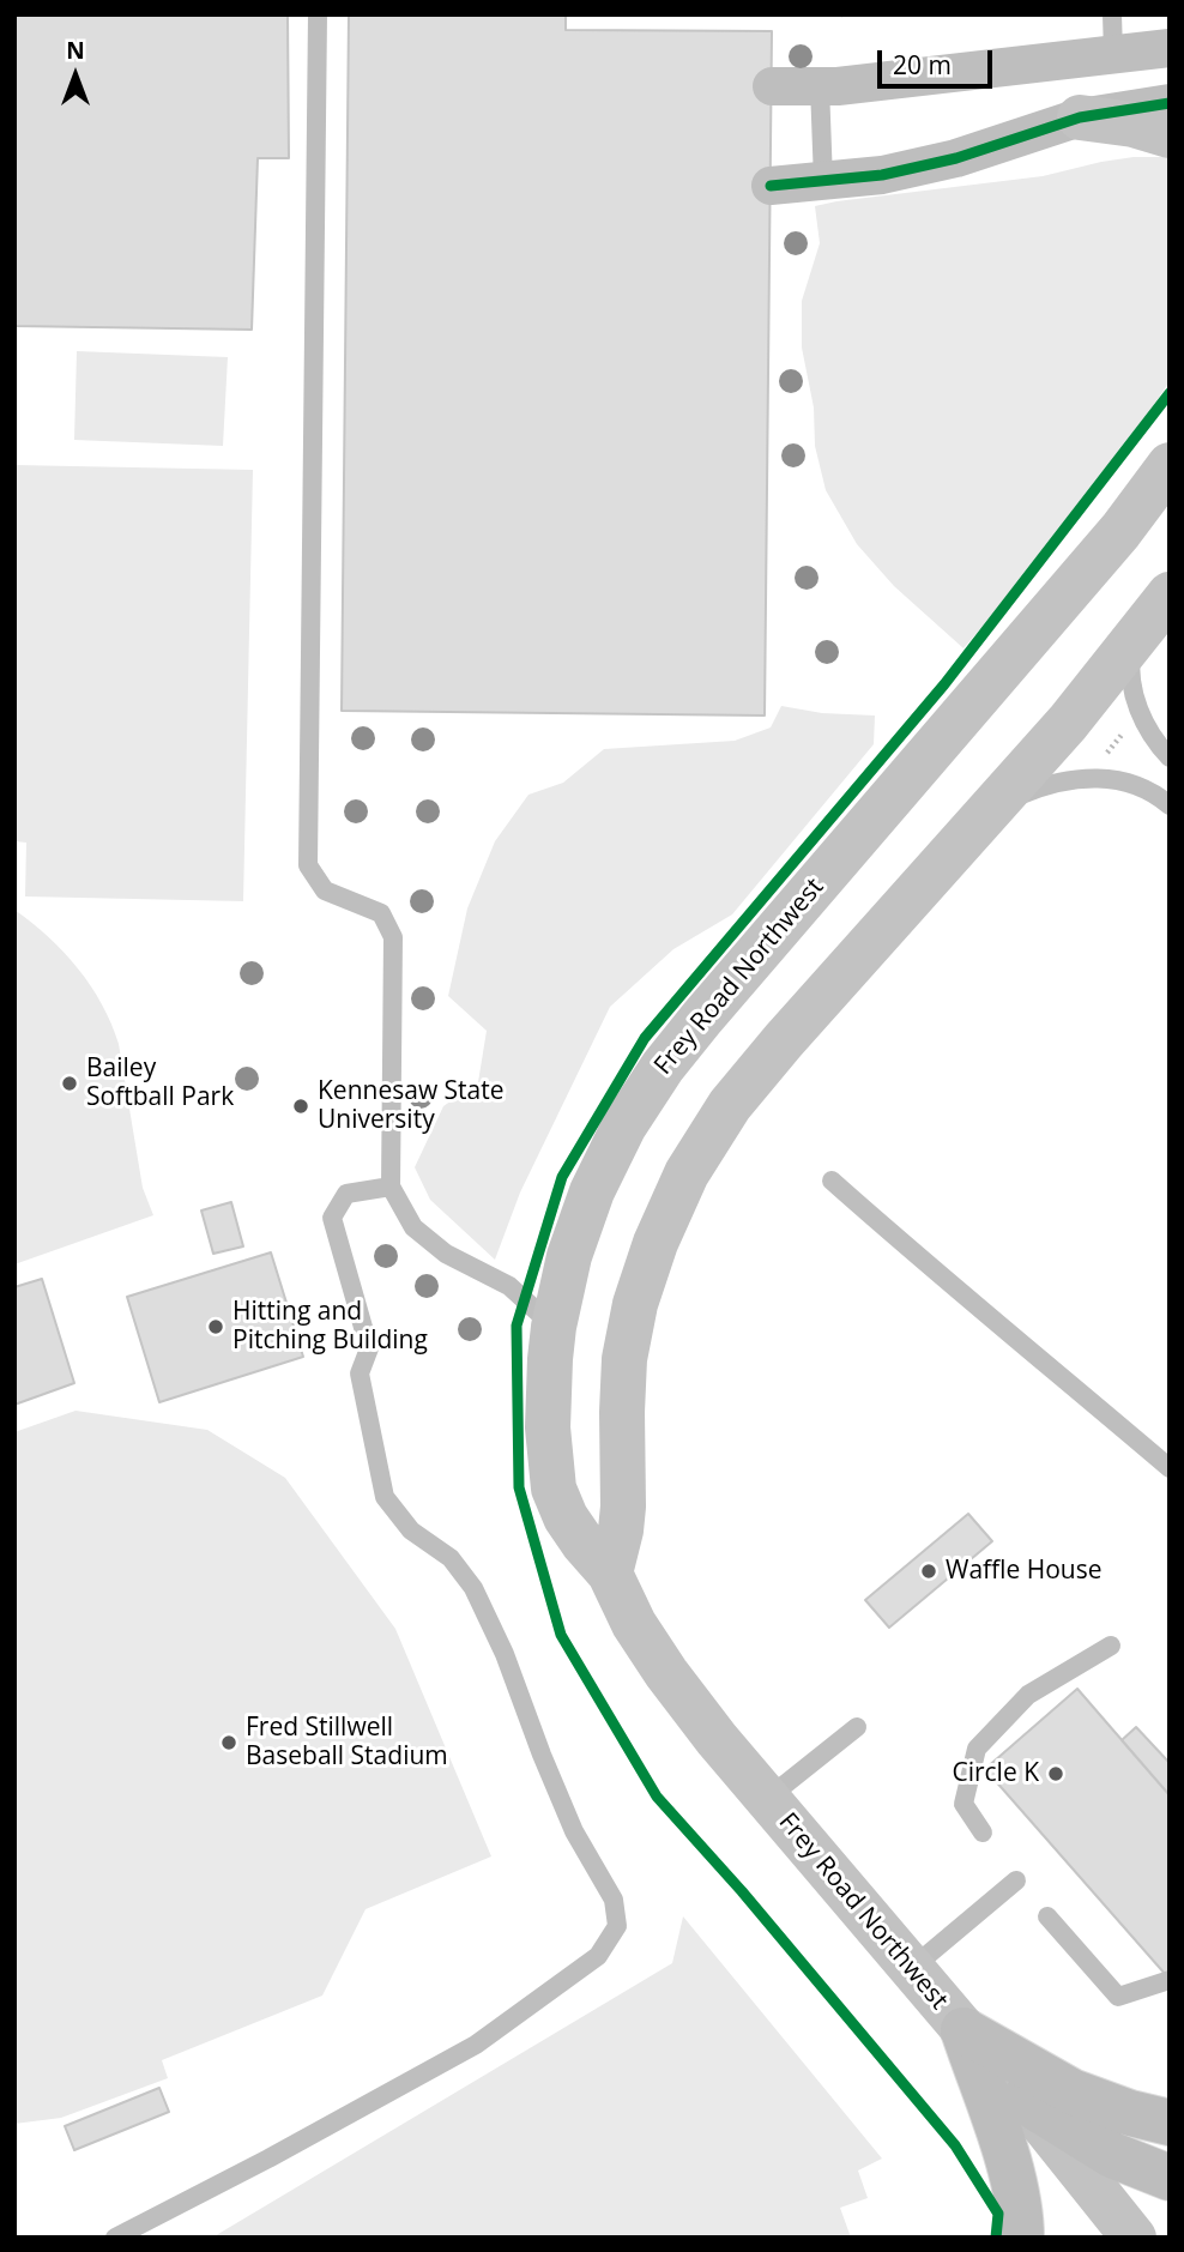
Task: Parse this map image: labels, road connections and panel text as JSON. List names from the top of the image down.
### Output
{
  "streets": {
    "main road": ["Frey Road Northwest"]
  },
  "places": [
    "Bailey Softball Park",
    "Kennesaw State University",
    "Hitting and Pitching Building",
    "Waffle House",
    "Fred Stillwell Baseball Stadium",
    "Circle K"
  ],
  "scale_bar": "20 m",
  "north": "top"
}
